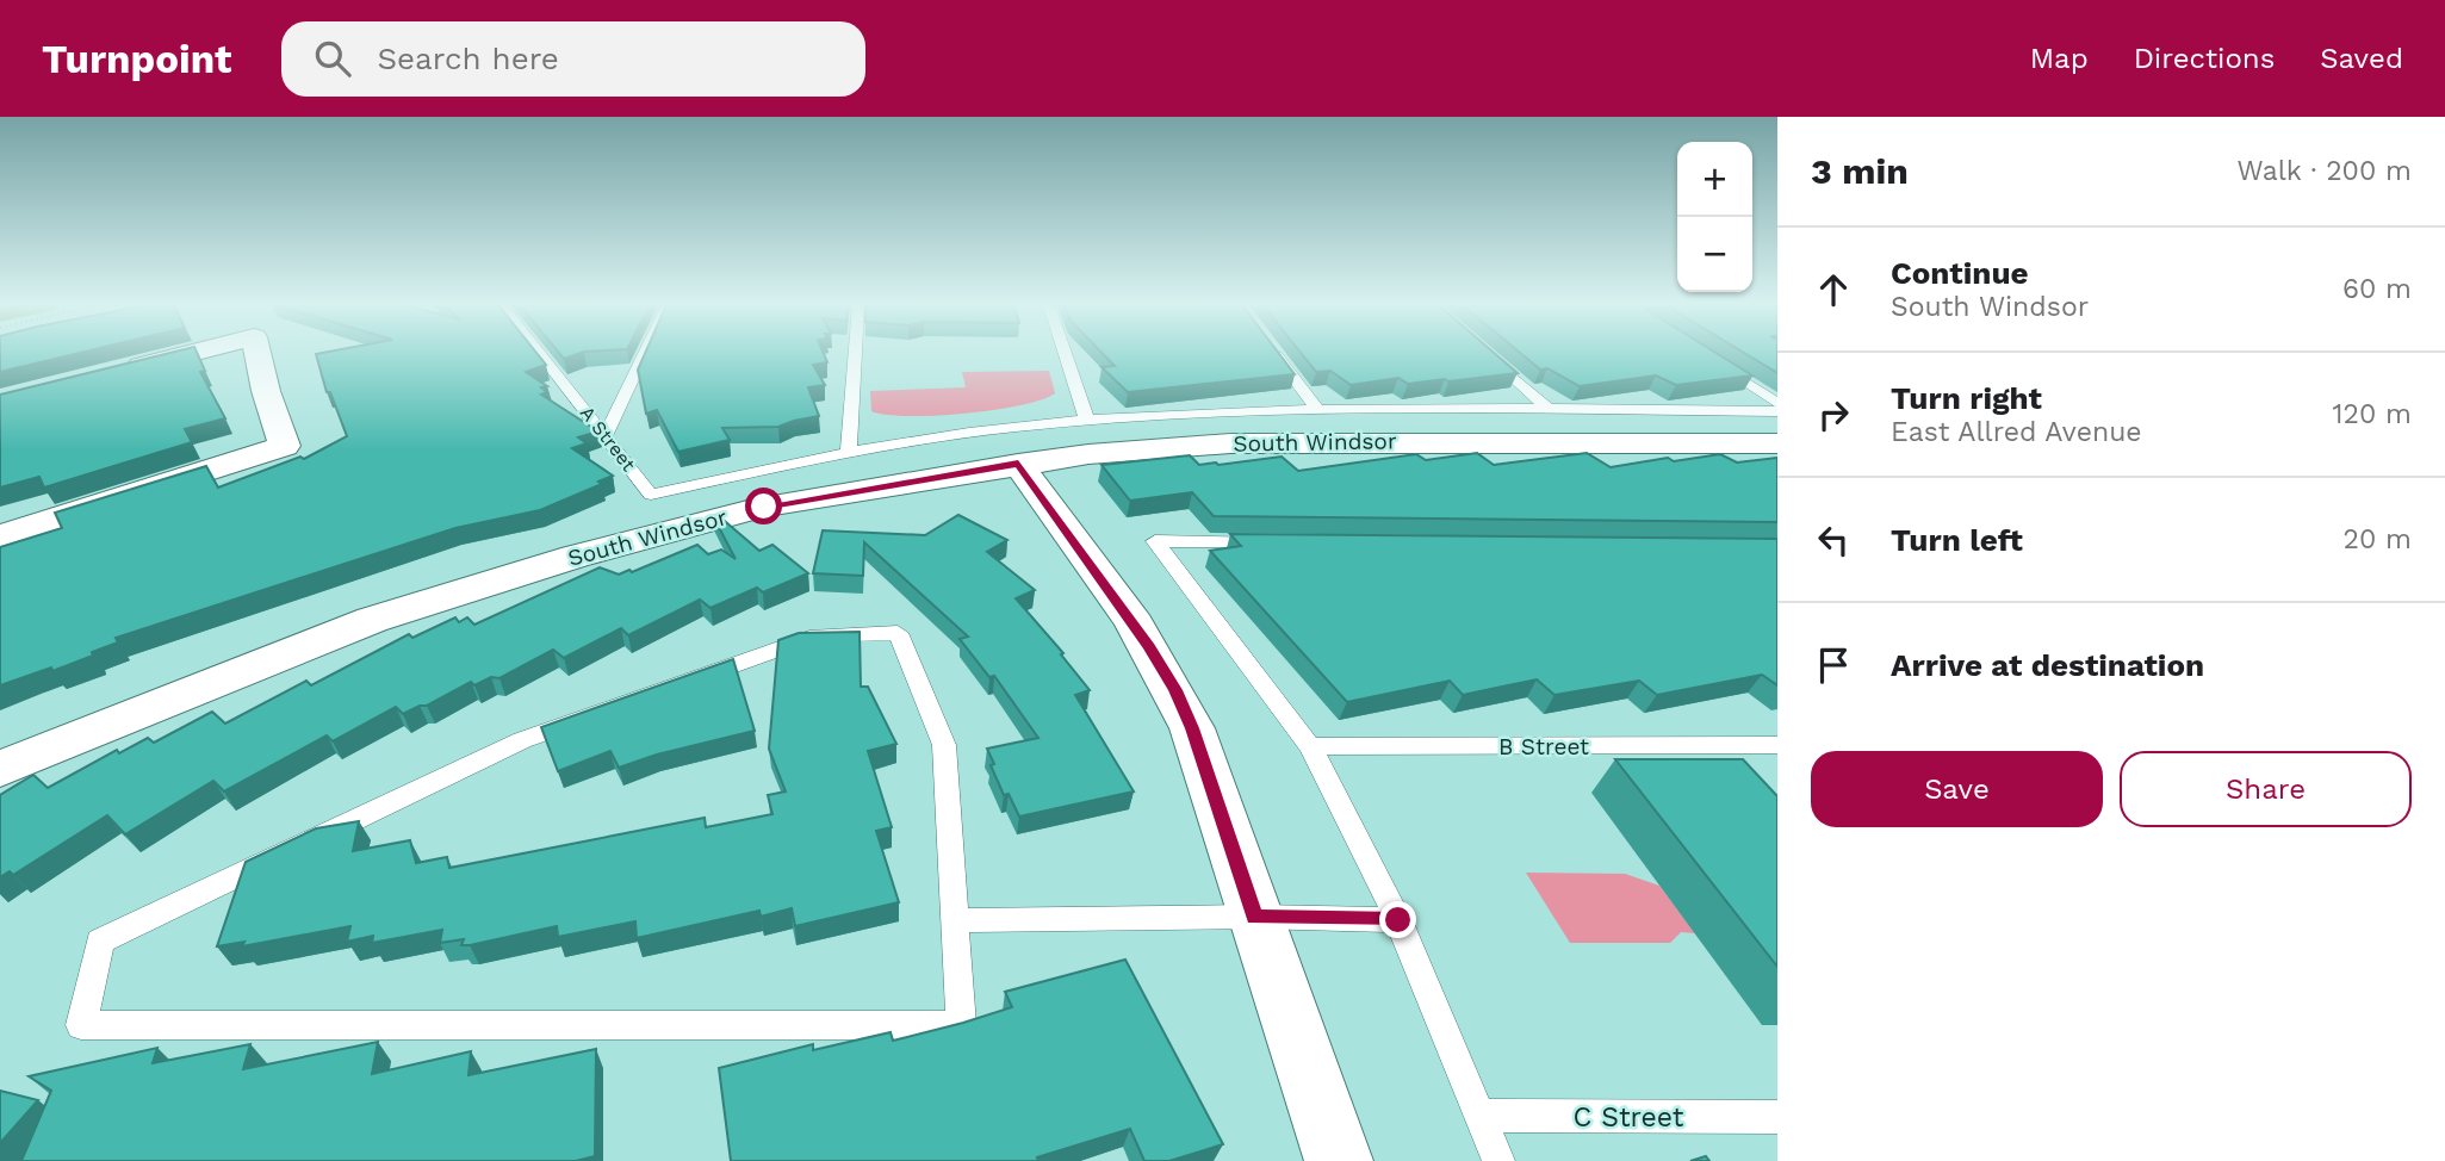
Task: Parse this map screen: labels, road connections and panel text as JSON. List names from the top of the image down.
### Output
{
  "streets": {
    "street": ["South Windsor"],
    "lane": ["A Street", "B Street", "C Street"]
  },
  "page": {
    "header": "Turnpoint",
    "search": "Search here",
    "nav": ["Map", "Directions", "Saved"],
    "heading": ["3 min", "Walk · 200 m"],
    "map_buttons": ["+", "−"],
    "list": [
      ["Continue", "South Windsor", "60 m"],
      ["Turn right", "East Allred Avenue", "120 m"],
      ["Turn left", "20 m"],
      "Arrive at destination"
    ],
    "buttons": ["Save", "Share"]
  }
}
